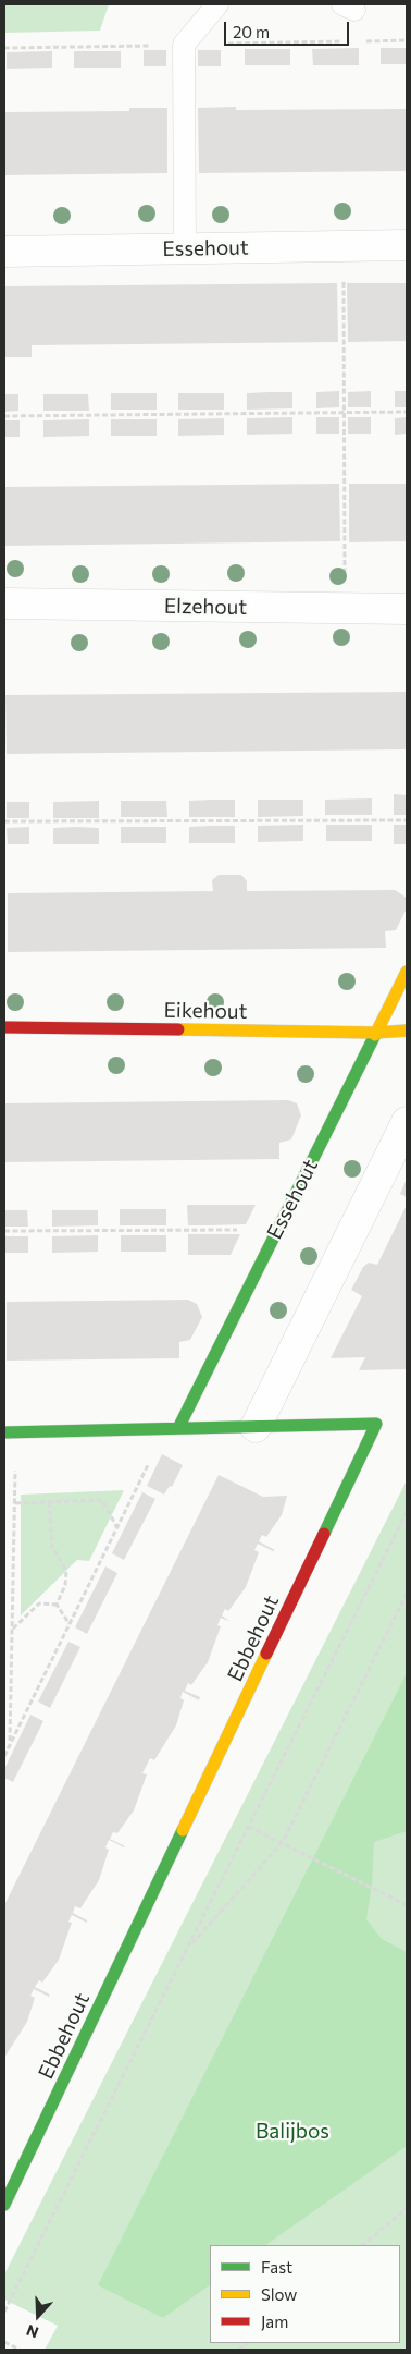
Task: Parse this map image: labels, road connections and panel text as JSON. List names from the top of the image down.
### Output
{
  "streets": {
    "street": [
      "Essehout",
      "Elzehout",
      "Eikehout",
      "Ebbehout"
    ]
  },
  "crossings": [
    ["Essehout", "Eikehout"],
    ["Essehout", "Ebbehout"]
  ],
  "parks": ["Balijbos"],
  "legend": ["Fast", "Slow", "Jam"],
  "scale_bar": "20 m",
  "north": "bottom"
}
